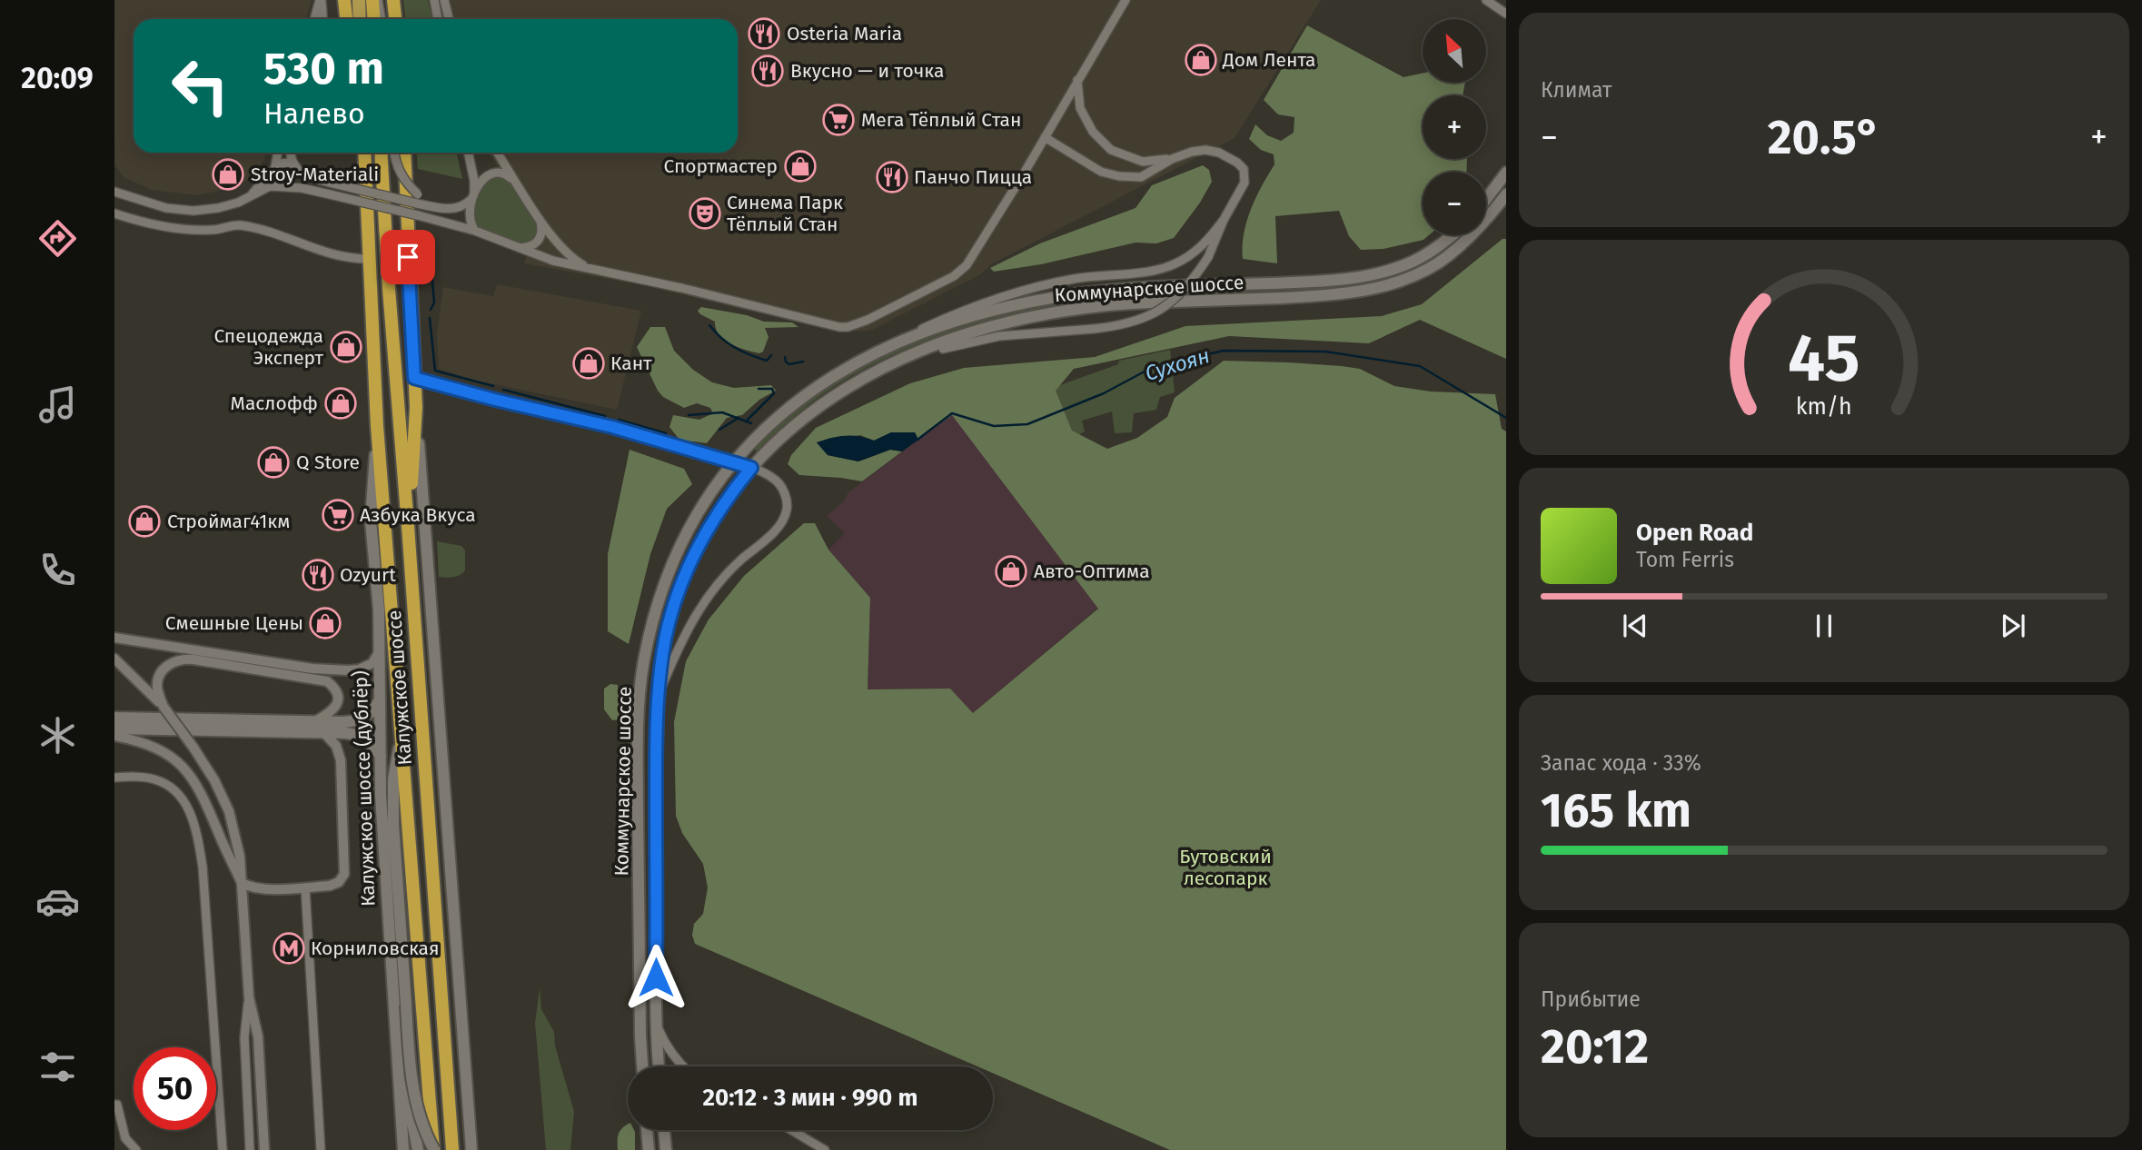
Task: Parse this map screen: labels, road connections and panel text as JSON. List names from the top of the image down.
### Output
{
  "streets": {
    "highway": ["Калужское шоссе"],
    "main road": ["Коммунарское шоссе", "Калужское шоссе (дублёр)"]
  },
  "crossings": [
    ["Калужское шоссе", "Калужское шоссе (дублёр)"]
  ],
  "water": ["Сухоян"],
  "parks": ["Бутовский лесопарк"],
  "places": {
    "restaurant": [
      "Osteria Maria",
      "Вкусно — и точка",
      "Панчо Пицца",
      "Ozyurt"
    ],
    "shop": [
      "Дом Лента",
      "Спортмастер",
      "Stroy-Materiali",
      "Спецодежда Эксперт",
      "Кант",
      "Маслофф",
      "Q Store",
      "Строймаг41км",
      "Авто-Оптима",
      "Смешные Цены"
    ],
    "supermarket": ["Мега Тёплый Cтан", "Азбука Вкуса"],
    "theatre": ["Синема Парк Тёплый Стан"],
    "metro station": ["Корниловская"]
  },
  "north": "top left",
  "page": {
    "tabs": "20:09",
    "tile": [
      "Климат",
      ["Запас хода · 33%", "165 km"],
      ["Прибытие", "20:12"]
    ],
    "map_buttons": ["+", "−"],
    "turn": ["530 m", "Налево"],
    "heat": ["−", "20.5°", "+"],
    "song": ["Open Road", "Tom Ferris"],
    "limit": "50",
    "trip": "20:12 · 3 мин · 990 m",
    "gauge": ["45", "km/h"]
  }
}
